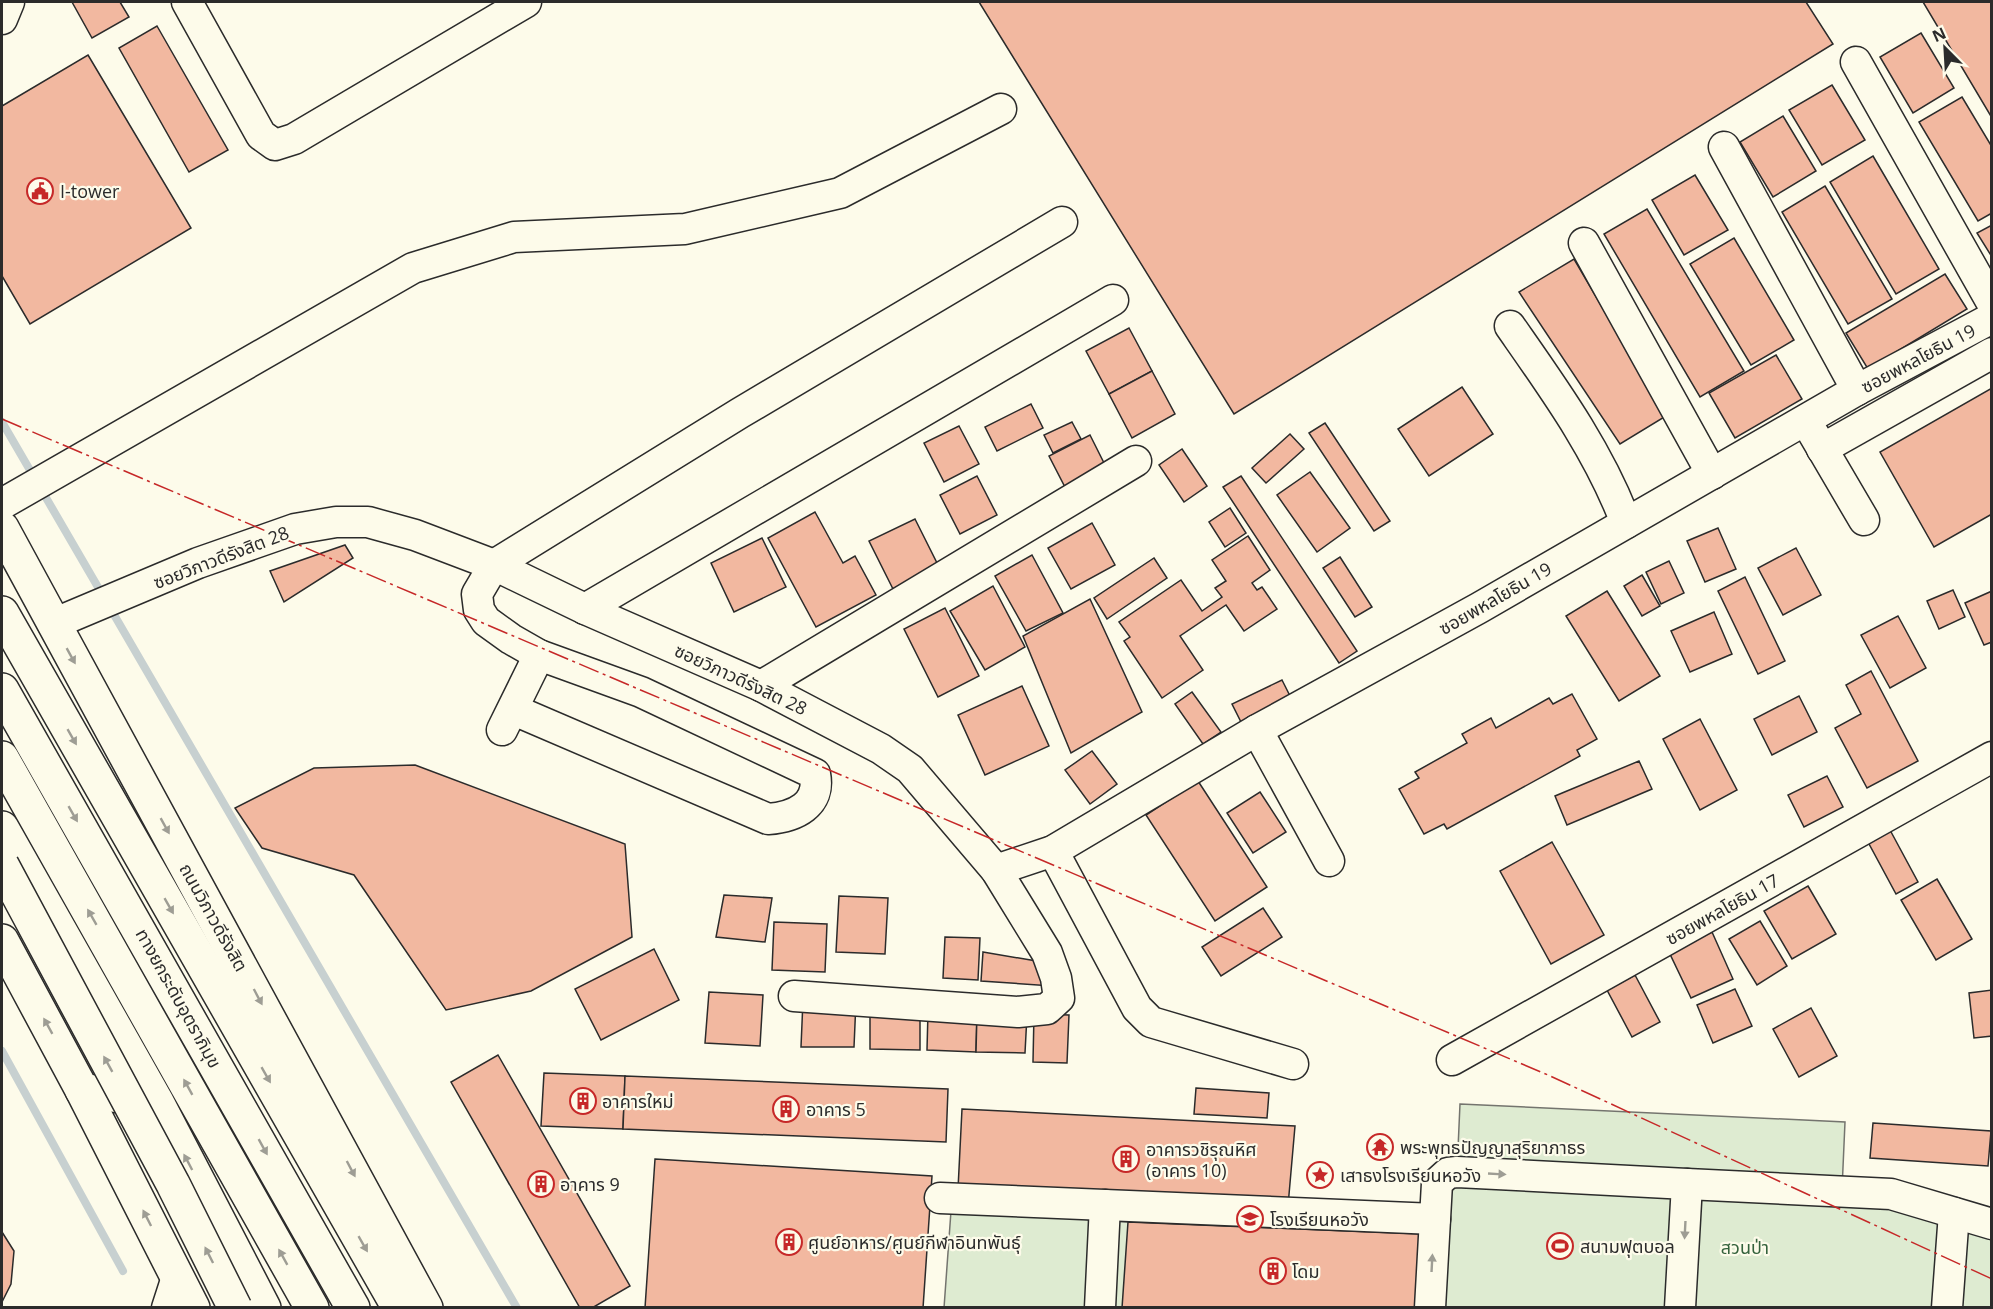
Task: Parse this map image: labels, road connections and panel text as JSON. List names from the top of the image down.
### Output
{
  "streets": {
    "main road": ["ถนนวิภาวดีรังสิต", "ทางยกระดับอุตราภิมุข"],
    "street": ["ซอยพหลโยธิน 19", "ซอยวิภาวดีรังสิต 28", "ซอยพหลโยธิน 17"]
  },
  "crossings": [
    ["ซอยพหลโยธิน 19", "ซอยวิภาวดีรังสิต 28"],
    ["ซอยวิภาวดีรังสิต 28", "ถนนวิภาวดีรังสิต"]
  ],
  "parks": ["สวนป่า"],
  "places": {
    "public building": ["I-tower"],
    "building": [
      "อาคารใหม่",
      "อาคาร 5",
      "อาคารวชิรุณหิศ (อาคาร 10)",
      "อาคาร 9",
      "ศูนย์อาหาร/ศูนย์กีฬาอินทพันธุ์",
      "โดม"
    ],
    "temple": ["พระพุทธปัญญาสุริยาภาธร"],
    "place": ["เสาธงโรงเรียนหอวัง"],
    "school or university": ["โรงเรียนหอวัง"],
    "sports": ["สนามฟุตบอล"]
  },
  "north": "top left"
}
